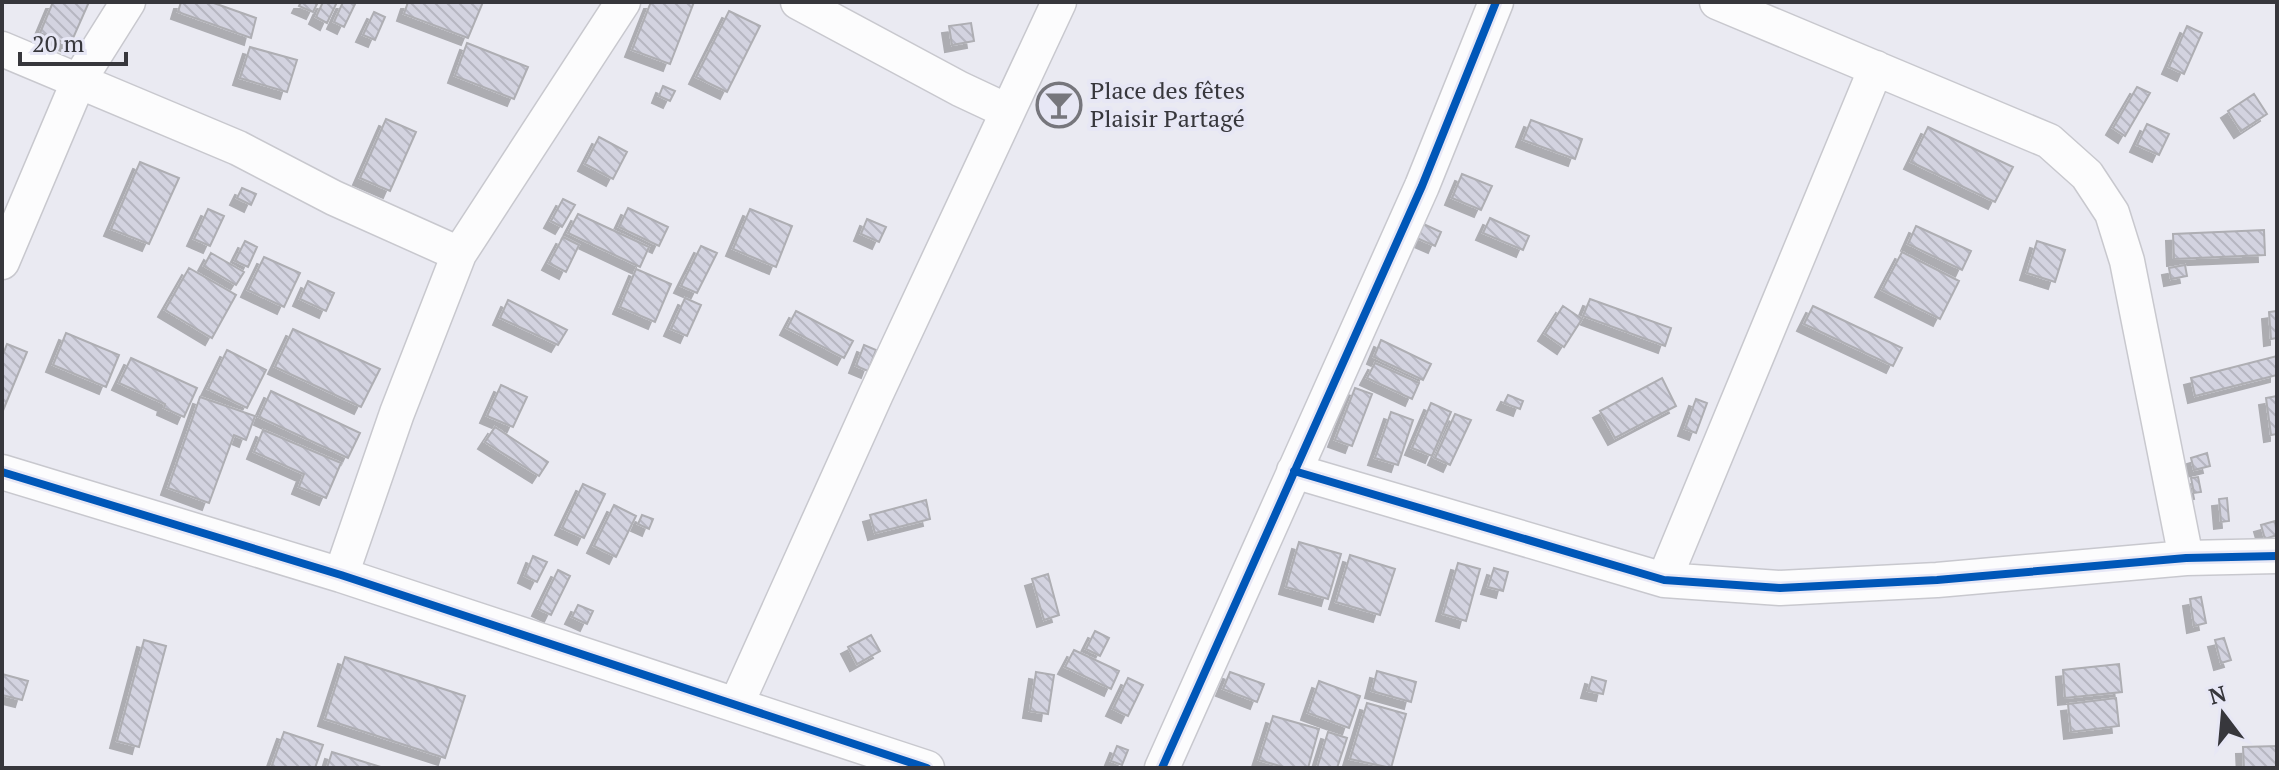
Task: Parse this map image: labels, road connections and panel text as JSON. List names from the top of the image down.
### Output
{
  "places": {
    "bar": ["Place des fêtes Plaisir Partagé"]
  },
  "scale_bar": "20 m",
  "north": "top"
}
